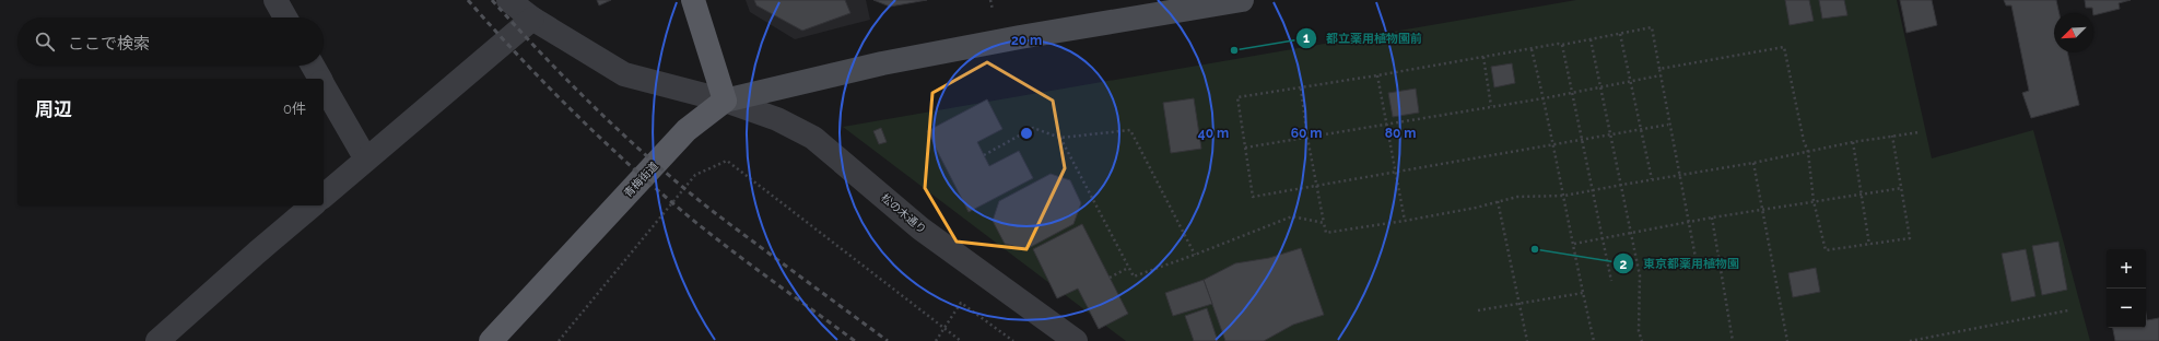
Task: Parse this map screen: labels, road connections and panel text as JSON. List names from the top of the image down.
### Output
{
  "streets": {
    "main road": ["青梅街道"],
    "street": ["松の木通り"]
  },
  "crossings": [
    ["青梅街道", "松の木通り"]
  ],
  "places": ["都立薬用植物園前", "東京都薬用植物園"],
  "north": "bottom left",
  "page": {
    "search": "ここで検索",
    "heading": ["周辺", "0件"],
    "map_buttons": ["+", "−"]
  },
  "rings": [
    "20 m",
    "40 m",
    "60 m",
    "80 m"
  ]
}
